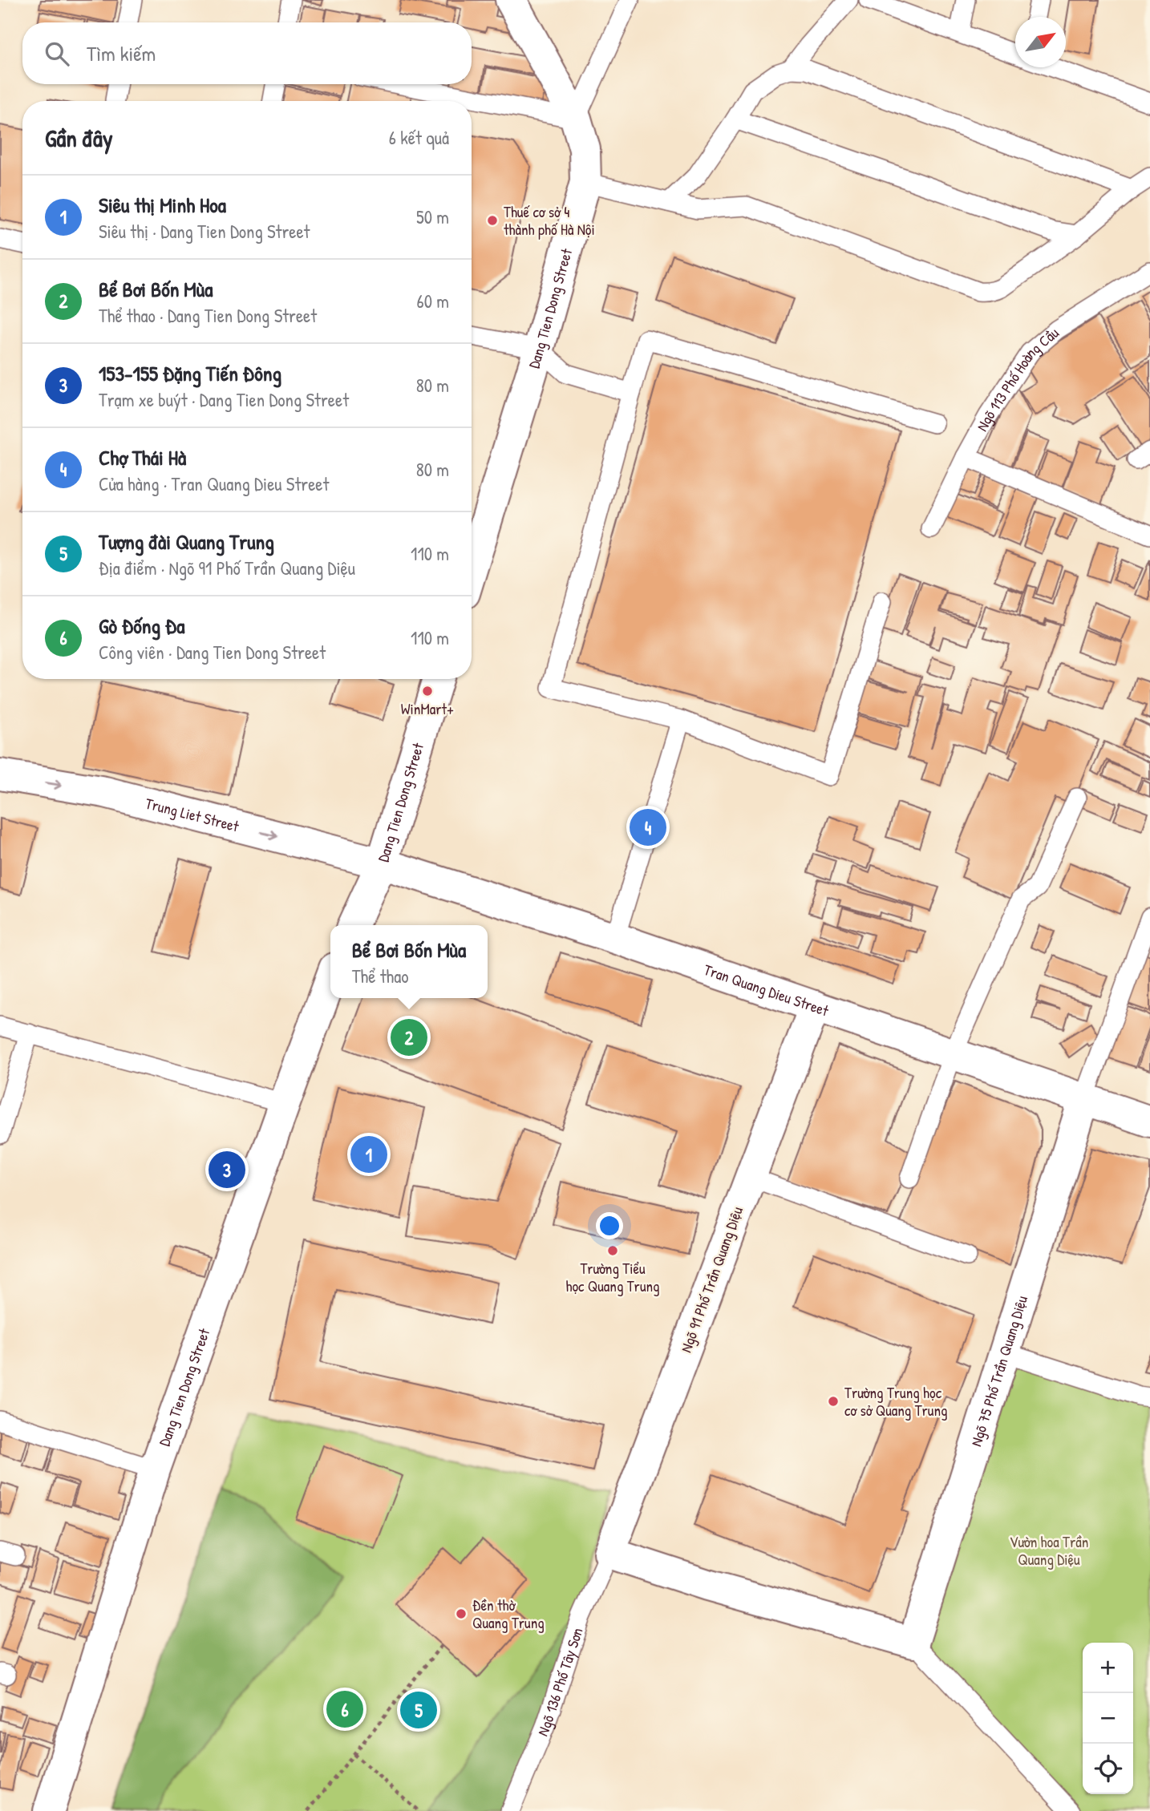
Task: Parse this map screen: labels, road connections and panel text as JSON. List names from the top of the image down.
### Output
{
  "streets": {
    "street": [
      "Dang Tien Dong Street",
      "Trung Liet Street",
      "Tran Quang Dieu Street",
      "Ngõ 91 Phố Trần Quang Diệu",
      "Ngõ 75 Phố Trần Quang Diệu"
    ],
    "lane": ["Ngõ 113 Phố Hoàng Cầu", "Ngõ 136 Phố Tây Sơn"]
  },
  "crossings": [
    ["Dang Tien Dong Street", "Trung Liet Street"],
    ["Dang Tien Dong Street", "Tran Quang Dieu Street"],
    ["Trung Liet Street", "Tran Quang Dieu Street"],
    ["Tran Quang Dieu Street", "Ngõ 91 Phố Trần Quang Diệu"],
    ["Tran Quang Dieu Street", "Ngõ 75 Phố Trần Quang Diệu"],
    ["Ngõ 91 Phố Trần Quang Diệu", "Ngõ 136 Phố Tây Sơn"]
  ],
  "one_way": ["Trung Liet Street"],
  "parks": ["Vườn hoa Trần Quang Diệu"],
  "places": [
    "Thuế cơ sở 4 thành phố Hà Nội",
    "WinMart+",
    "Trường Tiểu học Quang Trung",
    "Trường Trung học cơ sở Quang Trung",
    "Đền thờ Quang Trung"
  ],
  "north": "top right",
  "page": {
    "search": "Tìm kiếm",
    "heading": ["Gần đây", "6 kết quả"],
    "list": [
      {
        "mark": "1",
        "name": "Siêu thị Minh Hoa",
        "note": "Siêu thị · Dang Tien Dong Street",
        "value": "50 m"
      },
      {
        "mark": "2",
        "name": "Bể Bơi Bốn Mùa",
        "note": "Thể thao · Dang Tien Dong Street",
        "value": "60 m"
      },
      {
        "mark": "3",
        "name": "153-155 Đặng Tiến Đông",
        "note": "Trạm xe buýt · Dang Tien Dong Street",
        "value": "80 m"
      },
      {
        "mark": "4",
        "name": "Chợ Thái Hà",
        "note": "Cửa hàng · Tran Quang Dieu Street",
        "value": "80 m"
      },
      {
        "mark": "5",
        "name": "Tượng đài Quang Trung",
        "note": "Địa điểm · Ngõ 91 Phố Trần Quang Diệu",
        "value": "110 m"
      },
      {
        "mark": "6",
        "name": "Gò Đống Đa",
        "note": "Công viên · Dang Tien Dong Street",
        "value": "110 m"
      }
    ],
    "pins": [
      "4",
      "2",
      "1",
      "3",
      "6",
      "5"
    ],
    "popup": ["Bể Bơi Bốn Mùa", "Thể thao"],
    "map_buttons": ["+", "−"]
  }
}
